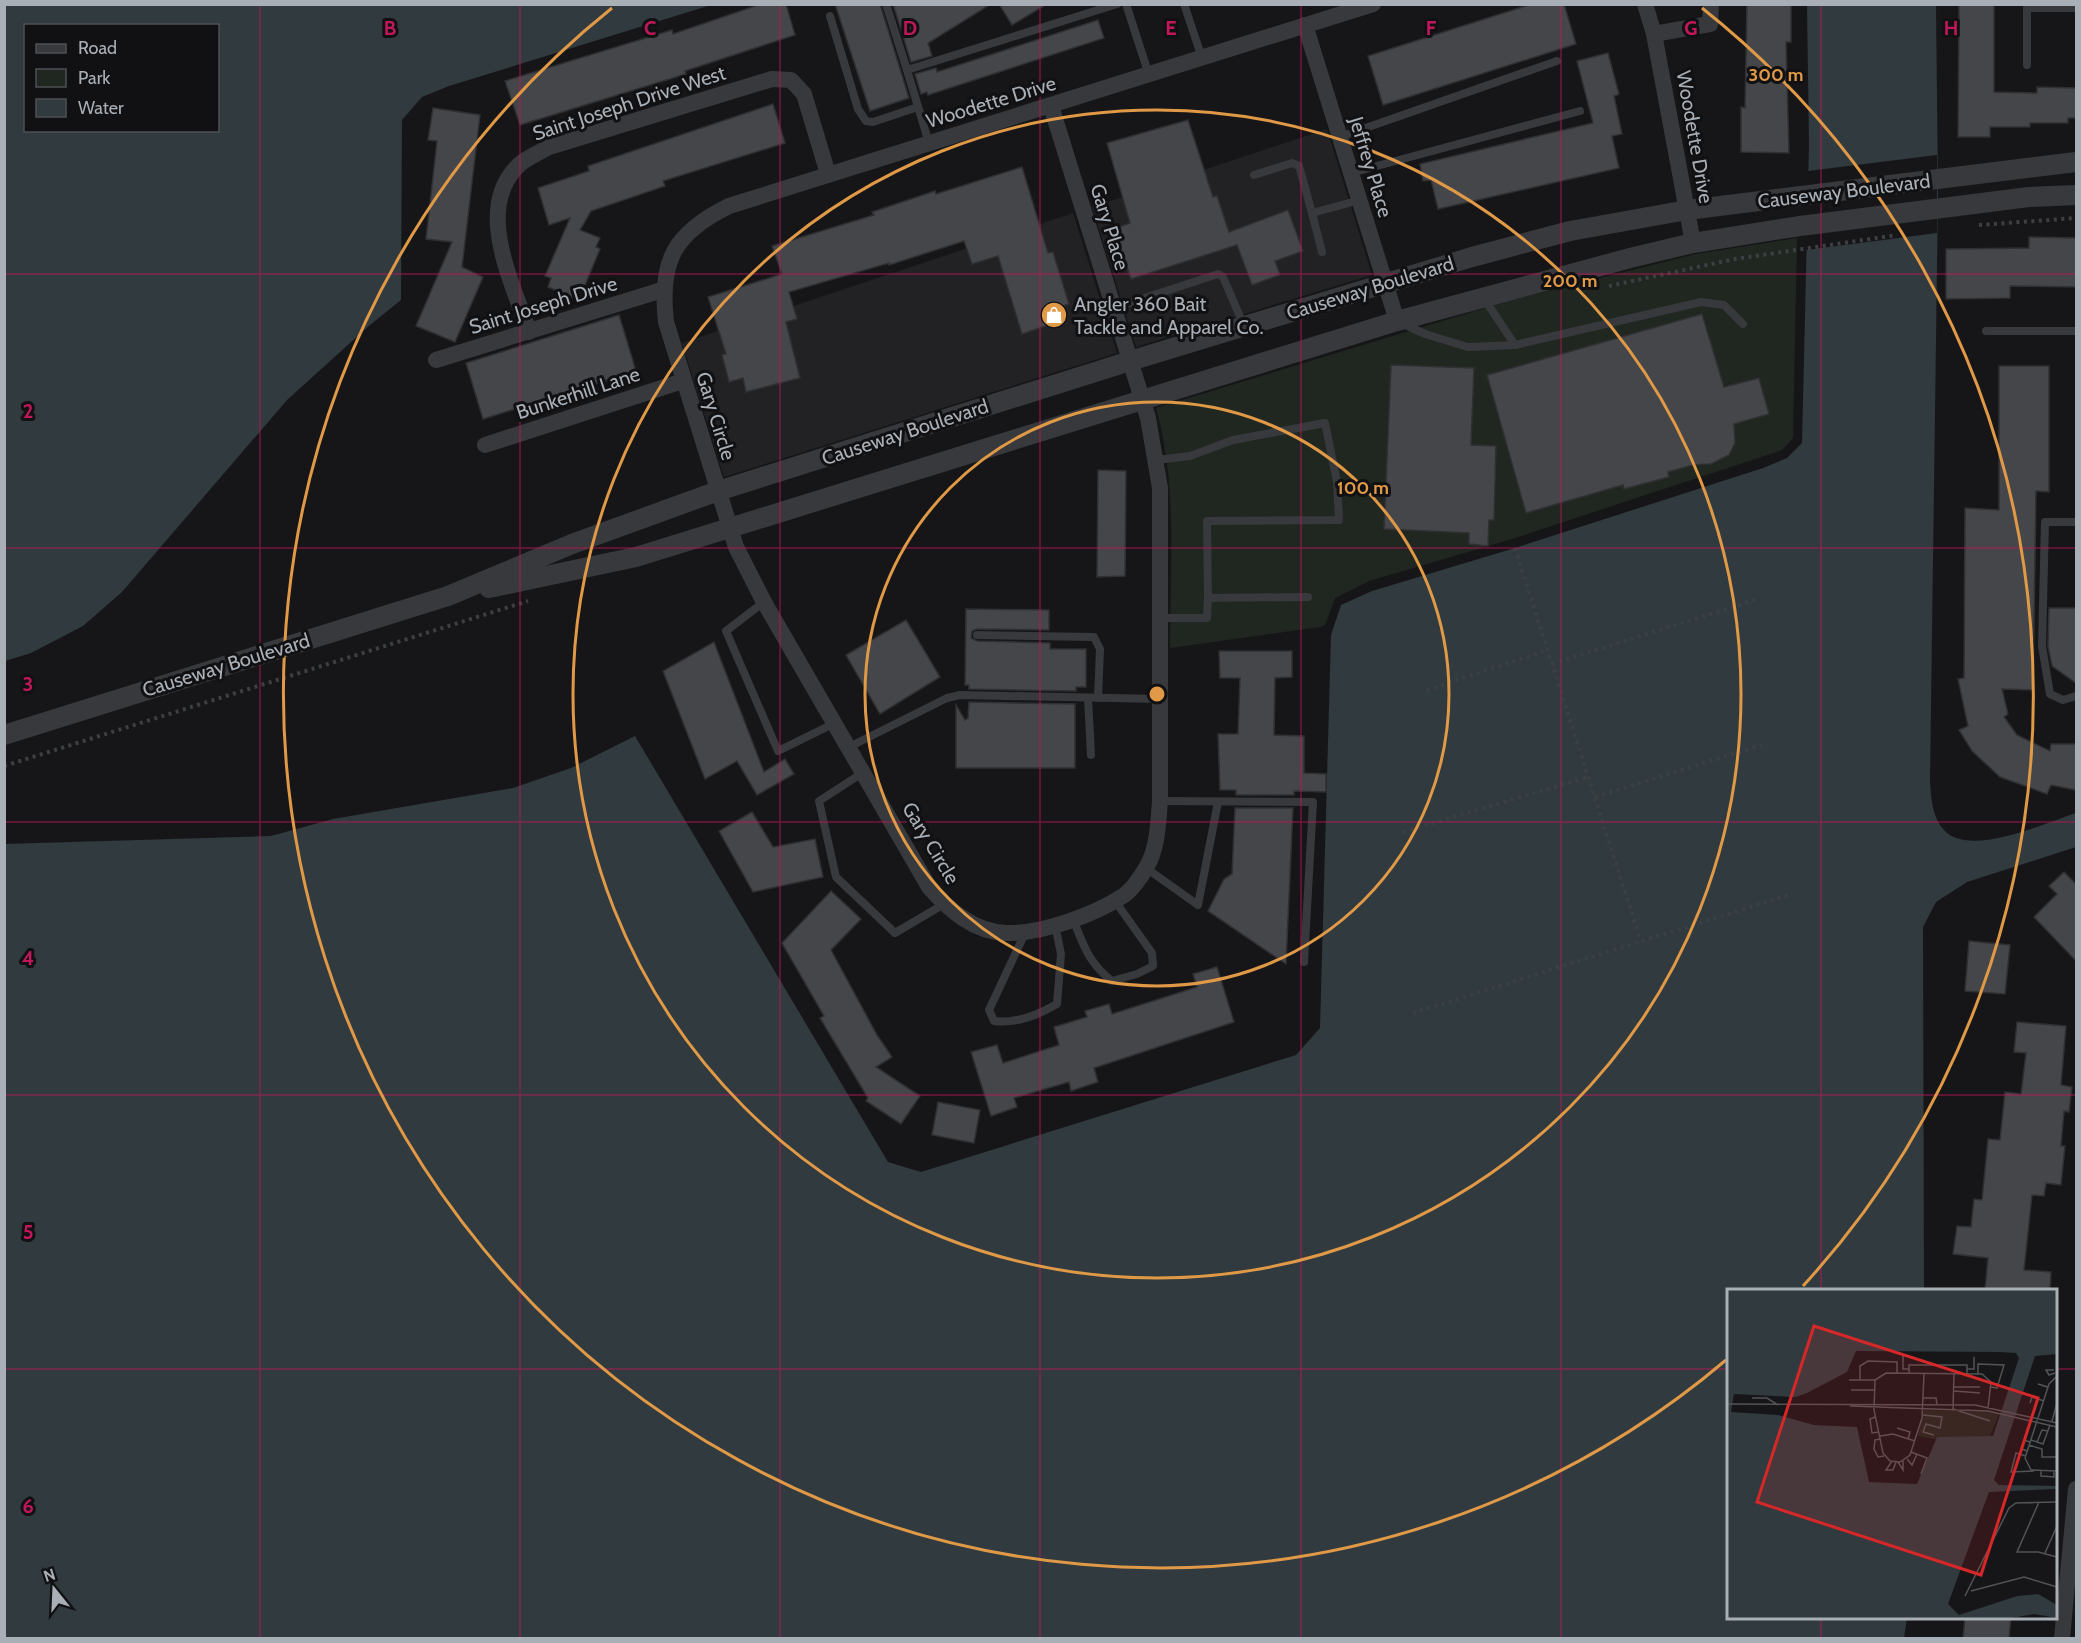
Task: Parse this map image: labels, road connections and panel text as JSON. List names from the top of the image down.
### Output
{
  "streets": {
    "street": [
      "Woodette Drive",
      "Saint Joseph Drive West",
      "Jeffrey Place",
      "Causeway Boulevard",
      "Gary Place",
      "Saint Joseph Drive",
      "Bunkerhill Lane",
      "Gary Circle"
    ]
  },
  "crossings": [
    ["Woodette Drive", "Saint Joseph Drive West"],
    ["Woodette Drive", "Jeffrey Place"],
    ["Woodette Drive", "Causeway Boulevard"],
    ["Woodette Drive", "Gary Place"],
    ["Woodette Drive", "Saint Joseph Drive"],
    ["Woodette Drive", "Gary Circle"],
    ["Saint Joseph Drive West", "Saint Joseph Drive"],
    ["Jeffrey Place", "Causeway Boulevard"],
    ["Causeway Boulevard", "Gary Place"],
    ["Causeway Boulevard", "Gary Circle"],
    ["Gary Place", "Gary Circle"],
    ["Saint Joseph Drive", "Gary Circle"],
    ["Bunkerhill Lane", "Gary Circle"]
  ],
  "places": {
    "shop": ["Angler 360 Bait Tackle and Apparel Co."]
  },
  "legend": ["Road", "Park", "Water"],
  "north": "top",
  "grid": {
    "columns": [
      "B",
      "C",
      "D",
      "E",
      "F",
      "G",
      "H"
    ],
    "rows": [
      "2",
      "3",
      "4",
      "5",
      "6"
    ]
  },
  "rings": ["300 m", "200 m", "100 m"]
}
